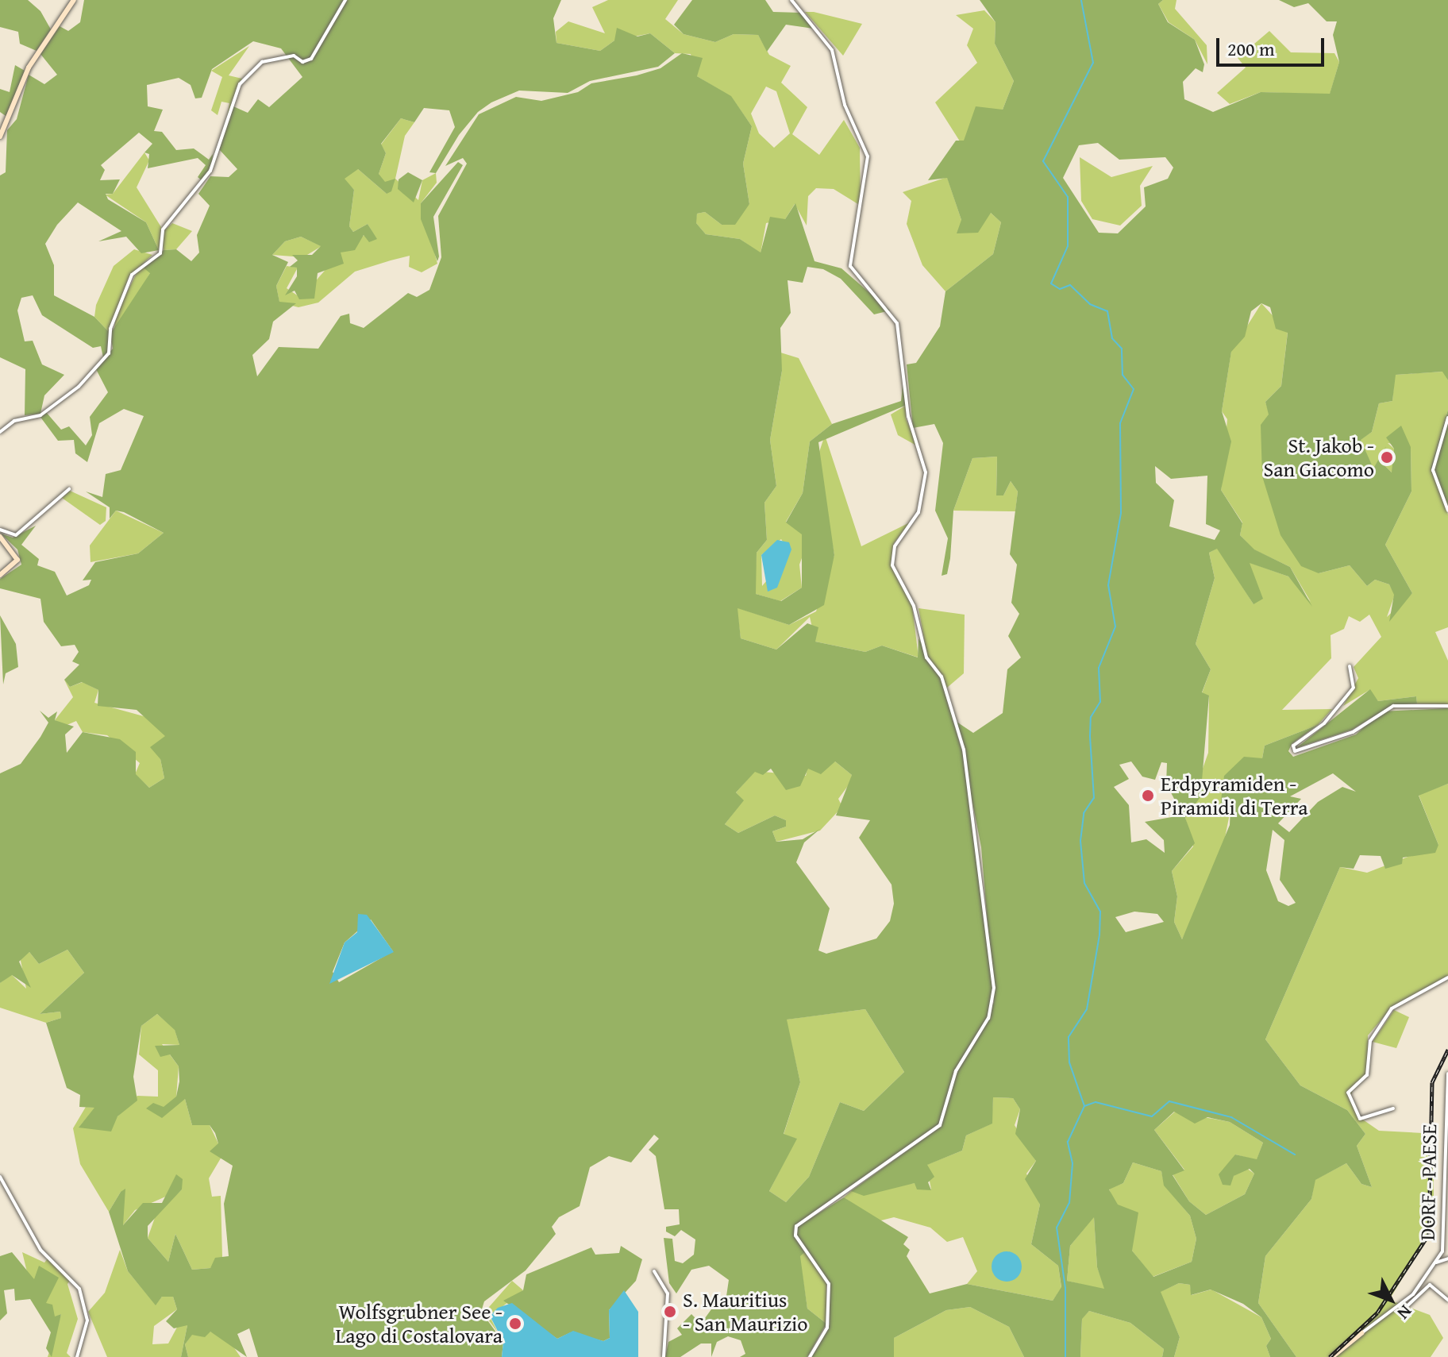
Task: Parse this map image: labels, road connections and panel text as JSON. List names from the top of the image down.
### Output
{
  "streets": {
    "main road": ["DORF - PAESE"]
  },
  "places": [
    "St. Jakob - San Giacomo",
    "Erdpyramiden - Piramidi di Terra",
    "S. Mauritius - San Maurizio",
    "Wolfsgrubner See - Lago di Costalovara"
  ],
  "scale_bar": "200 m",
  "north": "bottom right"
}
